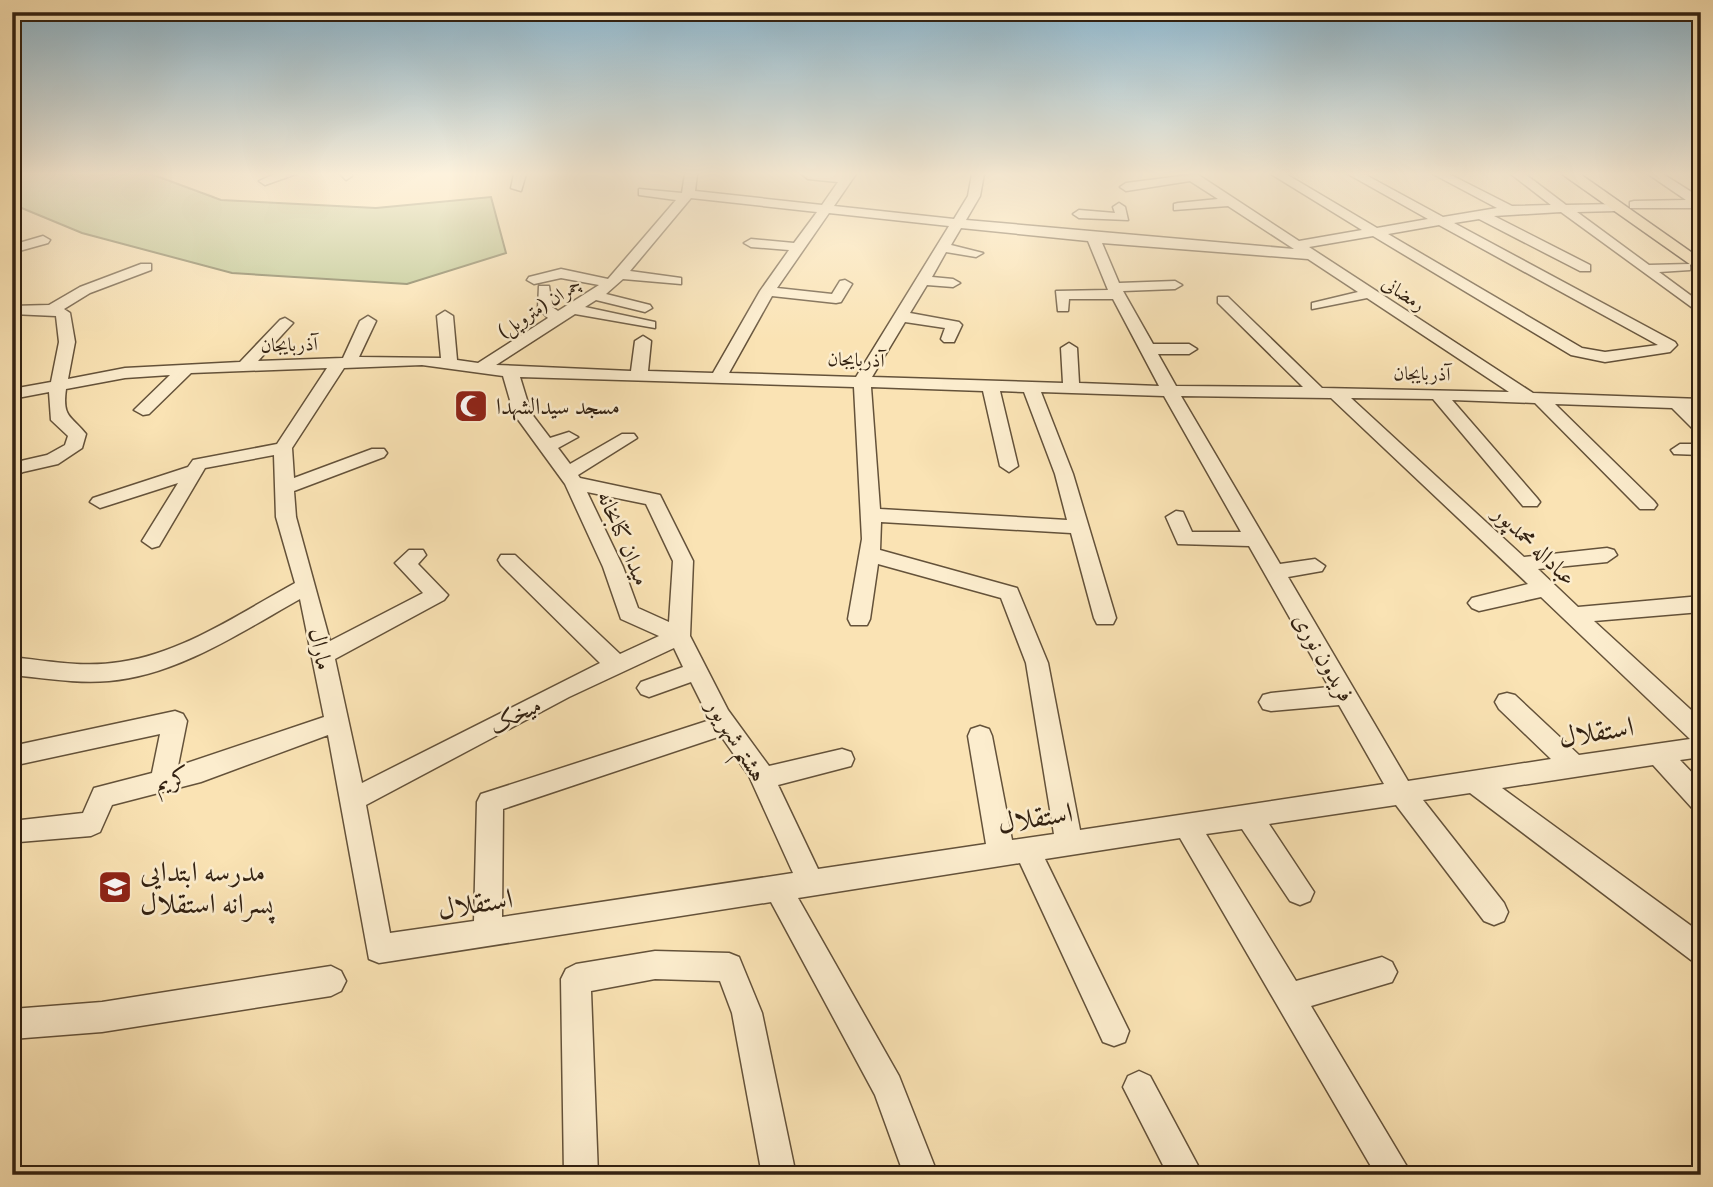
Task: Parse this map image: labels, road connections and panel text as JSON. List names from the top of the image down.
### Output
{
  "streets": {
    "street": [
      "رمضانی",
      "چمران (متروپل)",
      "آذربایجان",
      "میدان کتابخانه",
      "عباداله محمدپور",
      "مارال",
      "فریدون نوری",
      "میخک",
      "استقلال",
      "هشتم شهریور",
      "کریم"
    ]
  },
  "crossings": [
    ["رمضانی", "آذربایجان"],
    ["چمران (متروپل)", "آذربایجان"],
    ["آذربایجان", "عباداله محمدپور"],
    ["آذربایجان", "فریدون نوری"],
    ["میدان کتابخانه", "میخک"],
    ["میدان کتابخانه", "هشتم شهریور"],
    ["مارال", "میخک"],
    ["مارال", "استقلال"],
    ["مارال", "کریم"],
    ["فریدون نوری", "استقلال"],
    ["میخک", "هشتم شهریور"],
    ["استقلال", "هشتم شهریور"]
  ],
  "places": {
    "mosque": ["مسجد سیدالشهدا"],
    "school or university": ["مدرسه ابتدایی پسرانه استقلال"]
  }
}
